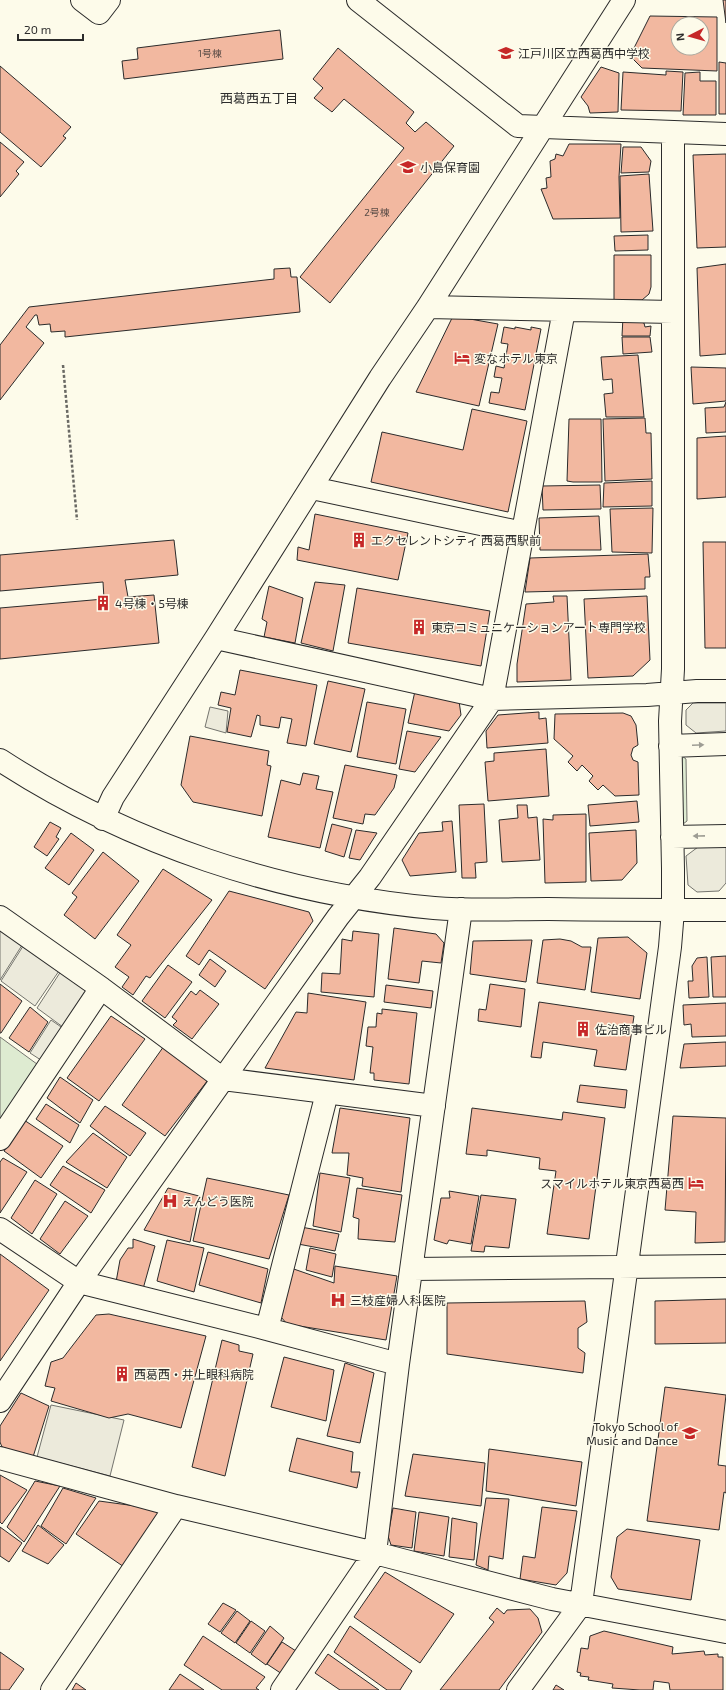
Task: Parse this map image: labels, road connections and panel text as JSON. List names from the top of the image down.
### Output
{
  "districts": ["西葛西五丁目"],
  "places": {
    "school or university": ["江戸川区立西葛西中学校", "小島保育園", "Tokyo School of Music and Dance"],
    "hotel": ["変なホテル東京", "スマイルホテル東京西葛西"],
    "building": [
      "エクセレントシティ 西葛西駅前",
      "4号棟・5号棟",
      "東京コミュニケーションアート専門学校",
      "佐治商事ビル",
      "西葛西・井上眼科病院"
    ],
    "hospital": ["えんどう医院", "三枝産婦人科医院"]
  },
  "house_numbers": ["1号棟", "2号棟"],
  "scale_bar": "20 m",
  "north": "left"
}
